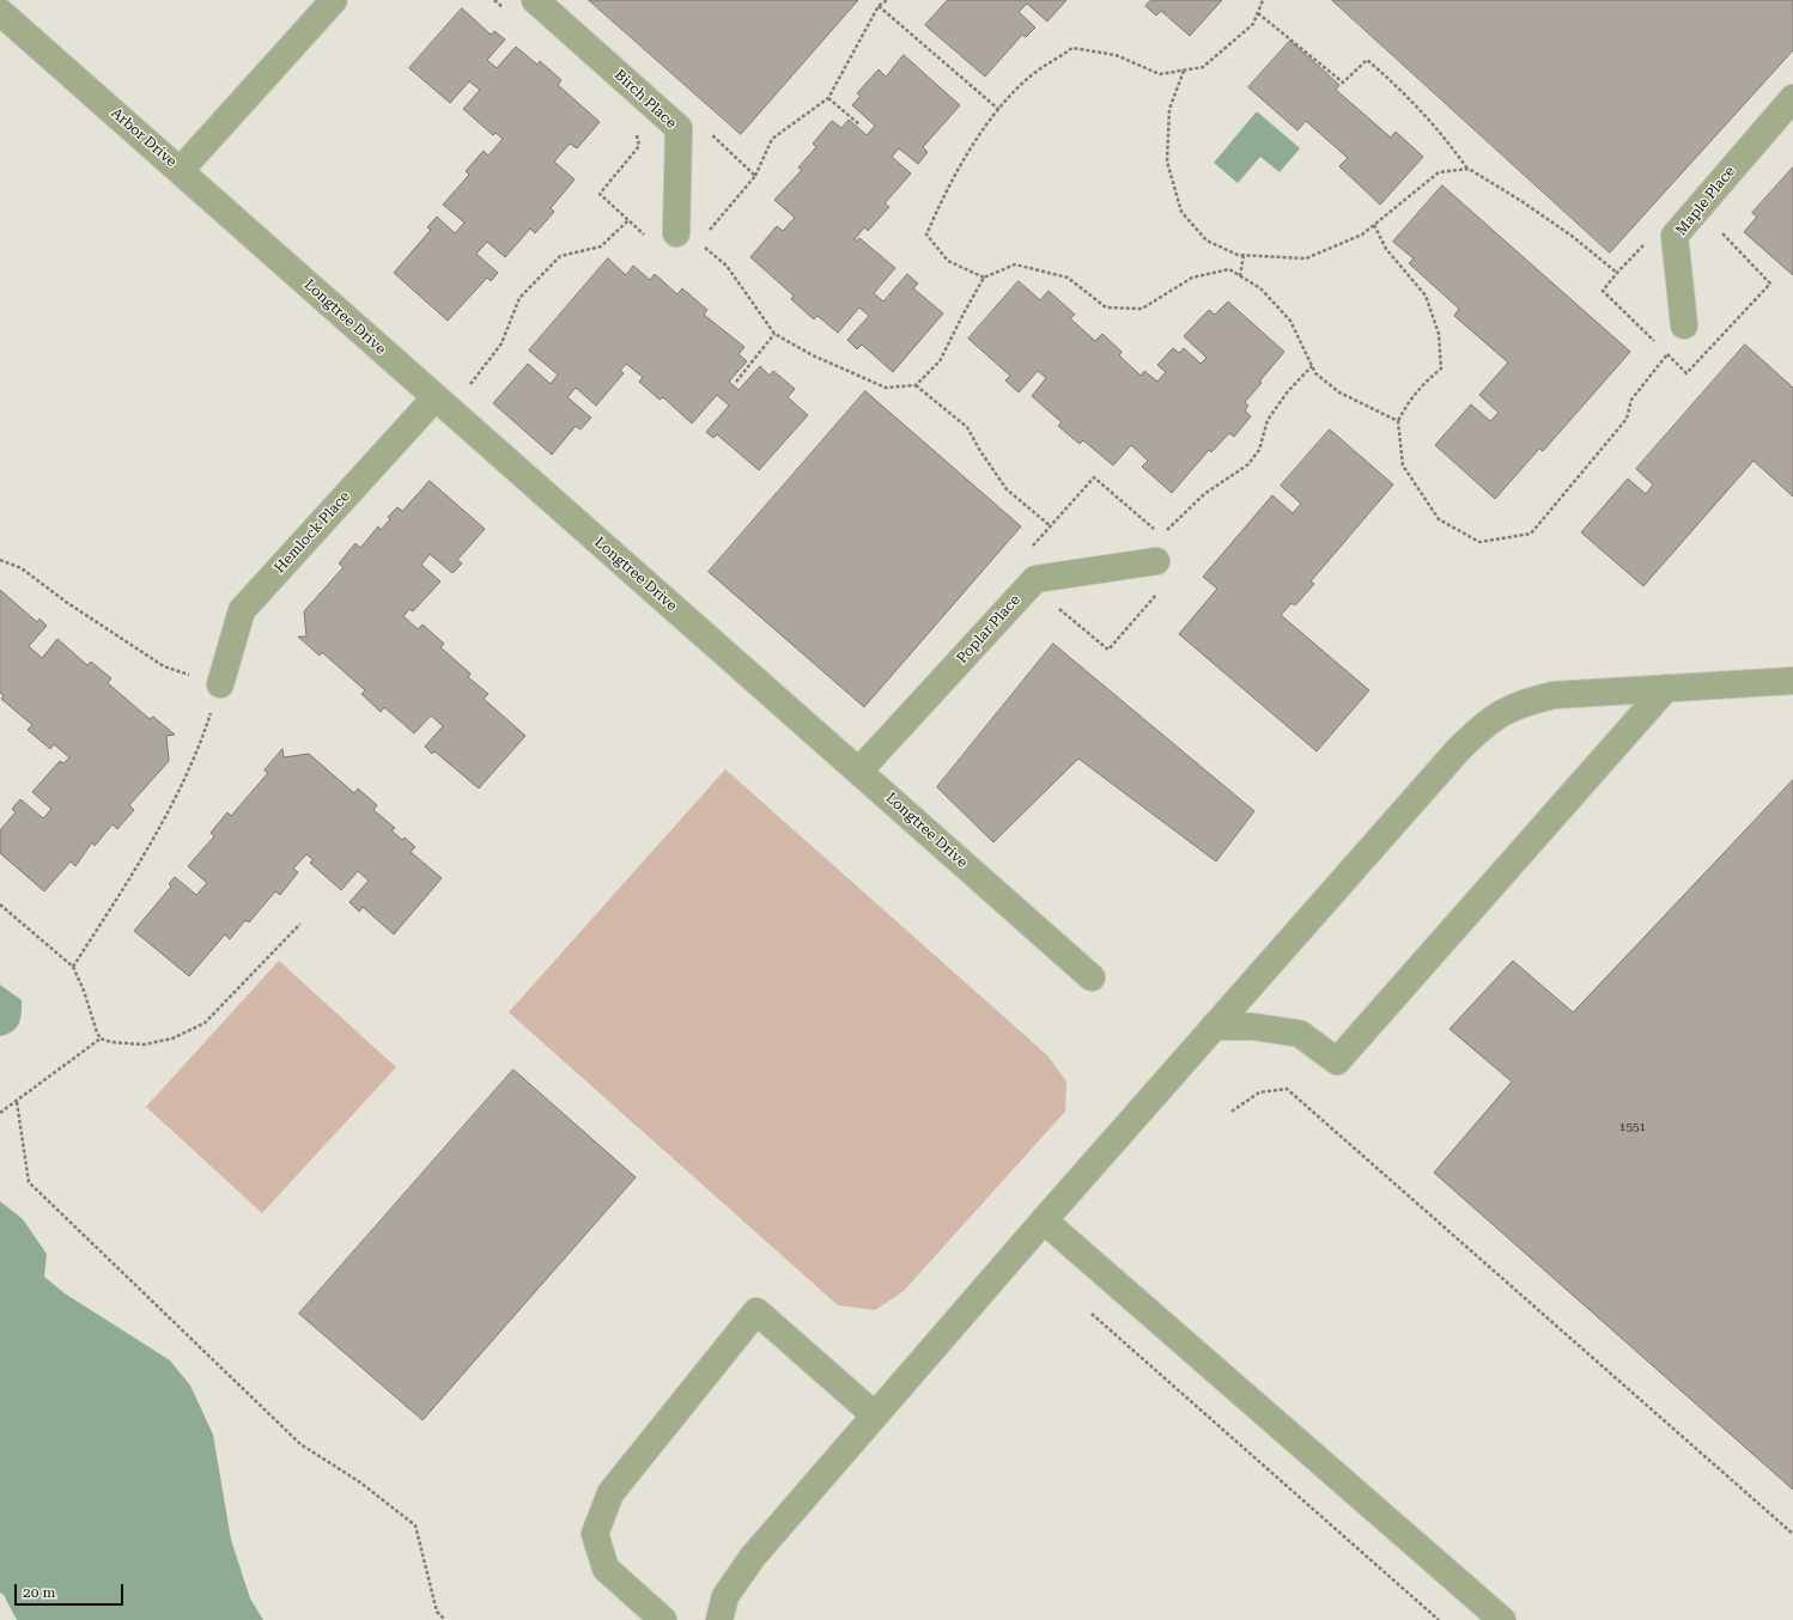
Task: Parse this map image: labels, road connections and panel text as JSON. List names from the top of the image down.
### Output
{
  "streets": {
    "street": [
      "Birch Place",
      "Arbor Drive",
      "Maple Place",
      "Longtree Drive",
      "Hemlock Place",
      "Poplar Place"
    ]
  },
  "crossings": [
    ["Arbor Drive", "Longtree Drive"],
    ["Longtree Drive", "Hemlock Place"],
    ["Longtree Drive", "Poplar Place"]
  ],
  "house_numbers": ["1551"],
  "scale_bar": "20 m"
}
